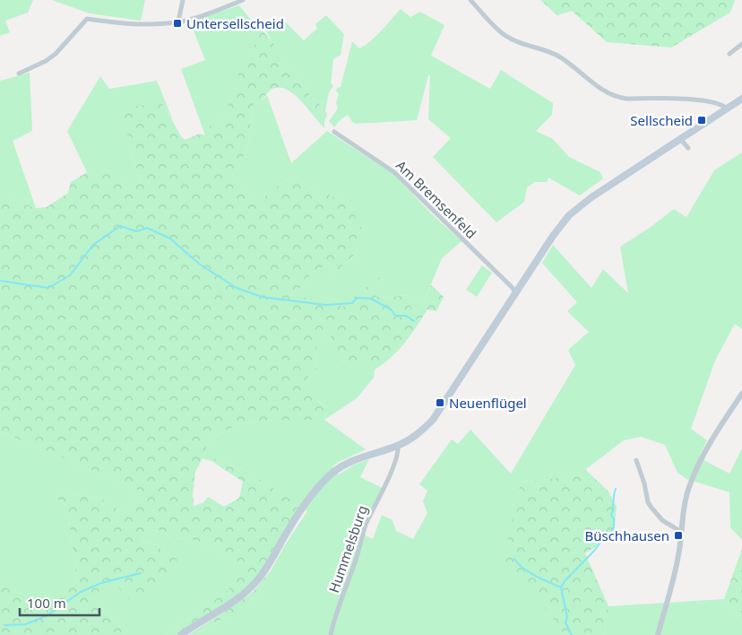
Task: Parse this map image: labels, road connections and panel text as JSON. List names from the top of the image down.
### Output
{
  "streets": {
    "street": ["Am Bremsenfeld", "Hummelsburg"]
  },
  "places": {
    "transit": [
      "Untersellscheid",
      "Sellscheid",
      "Neuenflügel",
      "Büschhausen"
    ]
  },
  "scale_bar": "100 m"
}
